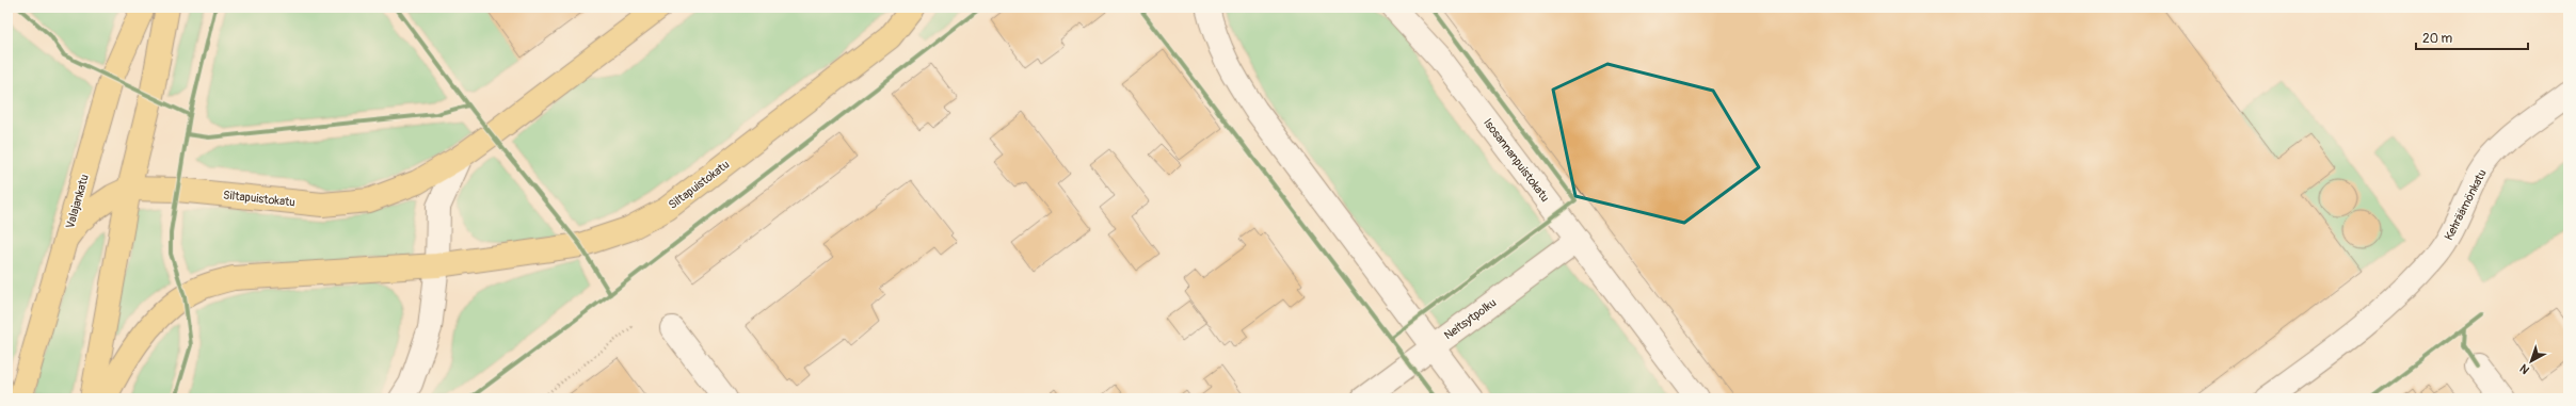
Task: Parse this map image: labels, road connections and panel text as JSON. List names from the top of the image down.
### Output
{
  "streets": {
    "main road": ["Siltapuistokatu", "Valajankatu"],
    "street": ["Isosannanpuistokatu", "Kehräämönkatu", "Neitsytpolku"]
  },
  "crossings": [
    ["Isosannanpuistokatu", "Neitsytpolku"],
    ["Siltapuistokatu", "Valajankatu"]
  ],
  "scale_bar": "20 m",
  "north": "bottom left"
}
